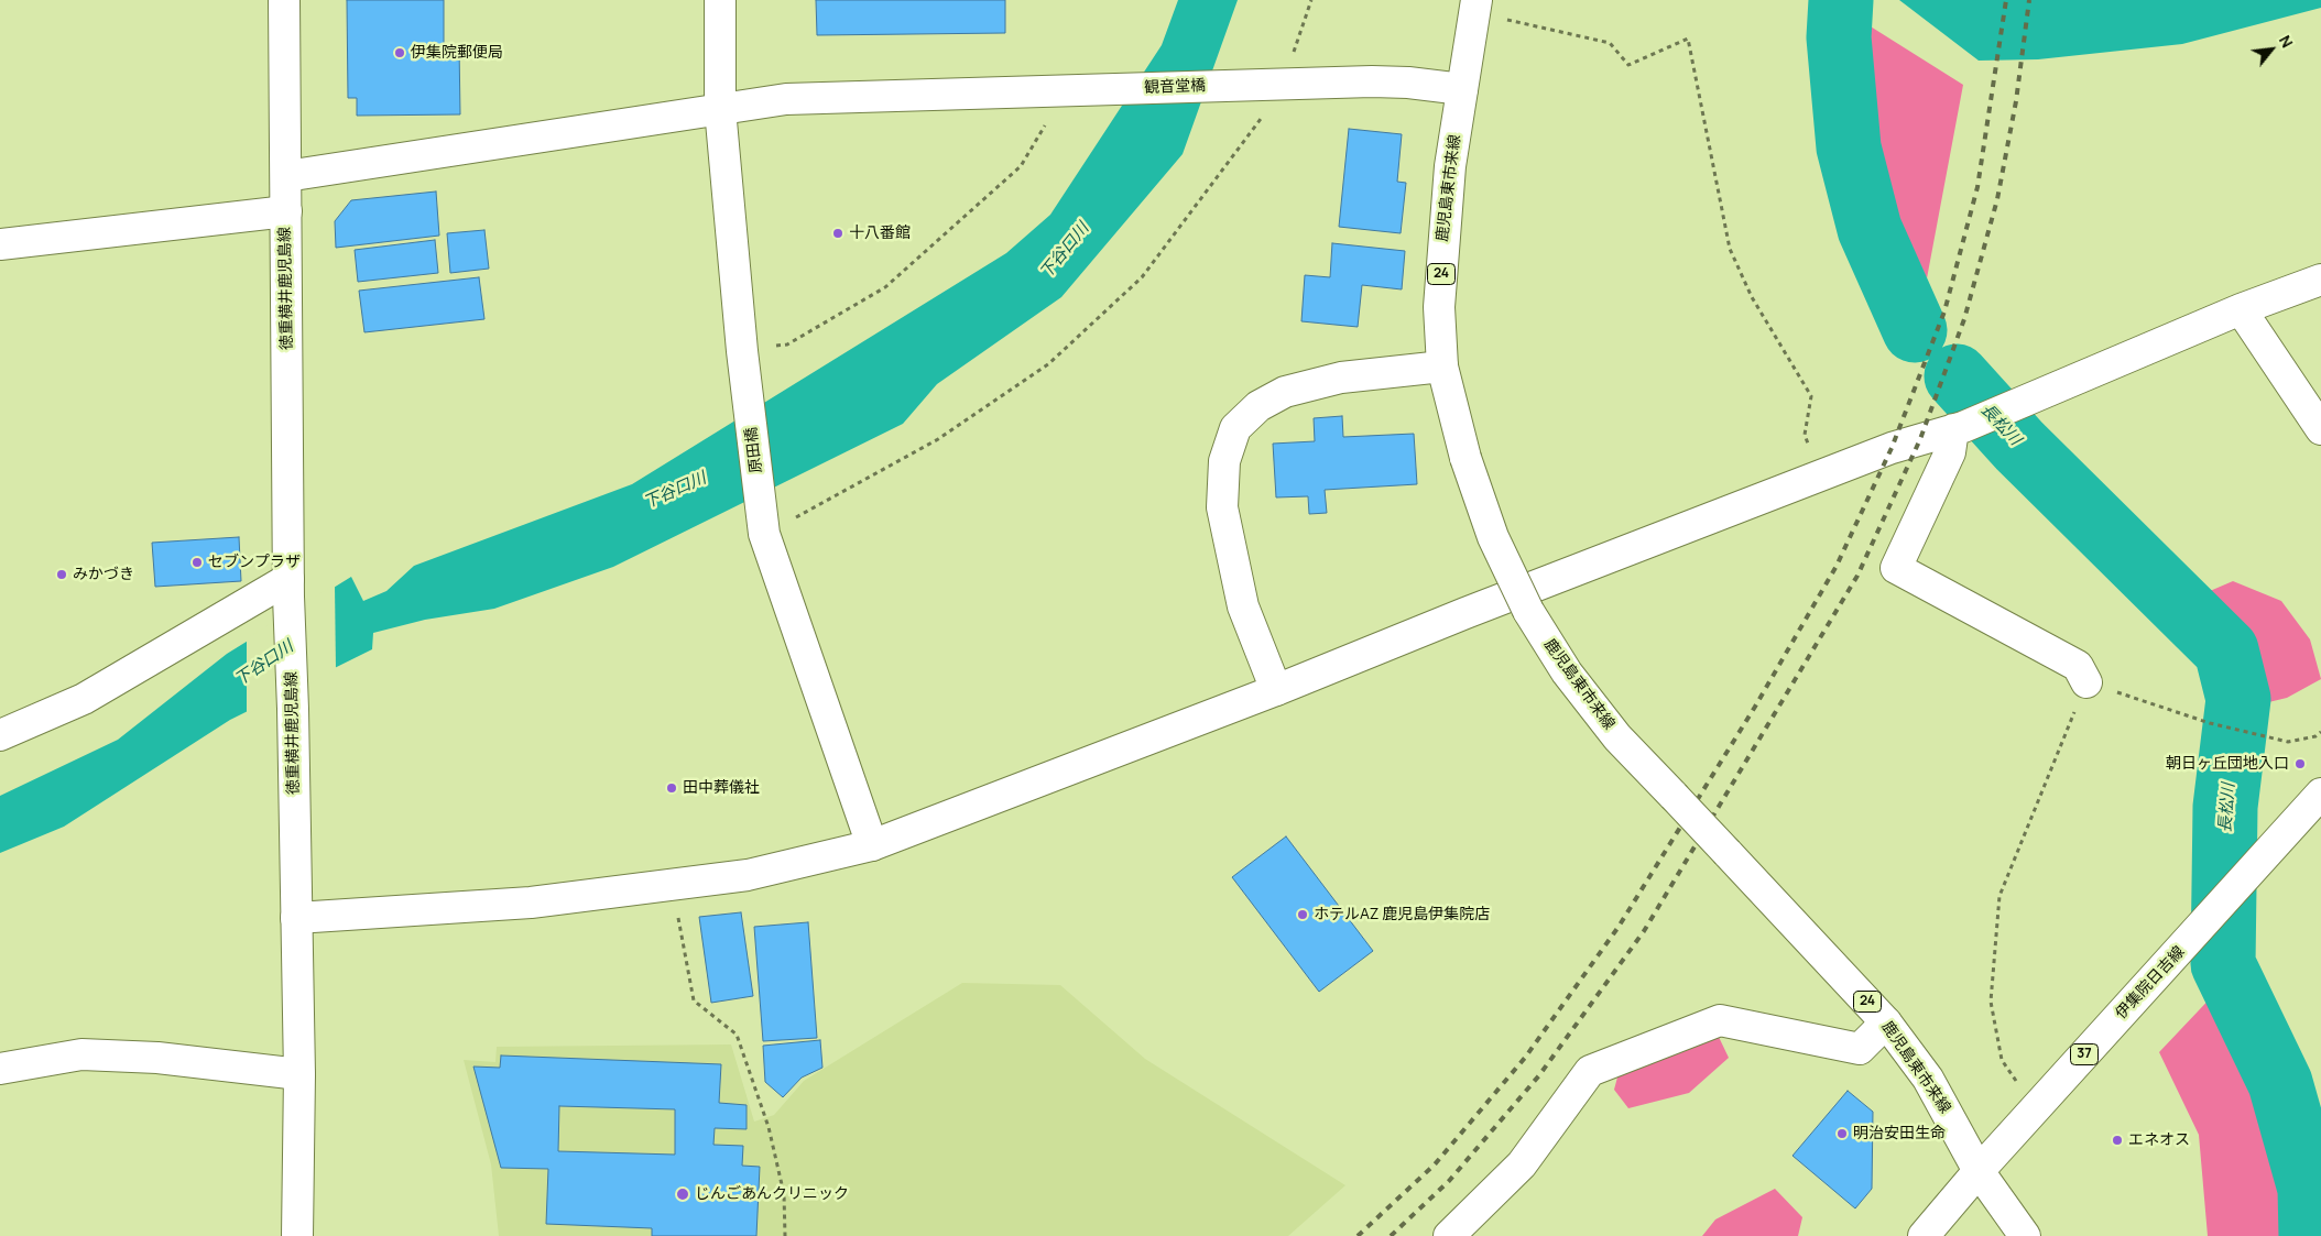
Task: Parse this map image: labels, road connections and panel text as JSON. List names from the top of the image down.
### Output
{
  "streets": {
    "street": [
      "観音堂橋",
      "鹿児島東市来線",
      "24",
      "徳重横井鹿児島線",
      "原田橋",
      "伊集院日吉線",
      "37"
    ]
  },
  "crossings": [
    ["観音堂橋", "鹿児島東市来線"],
    ["観音堂橋", "徳重横井鹿児島線"],
    ["観音堂橋", "原田橋"],
    ["鹿児島東市来線", "伊集院日吉線"]
  ],
  "water": ["下谷口川", "長松川"],
  "places": [
    "伊集院郵便局",
    "十八番館",
    "セブンプラザ",
    "みかづき",
    "朝日ヶ丘団地入口",
    "田中葬儀社",
    "ホテルAZ 鹿児島伊集院店",
    "明治安田生命",
    "エネオス",
    "じんごあんクリニック"
  ],
  "north": "top right"
}
